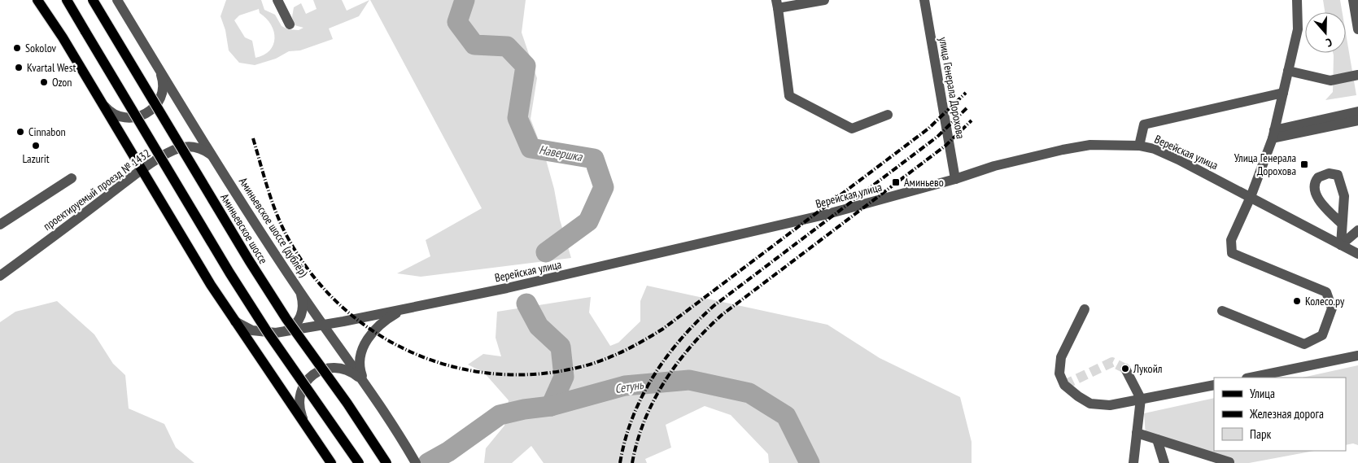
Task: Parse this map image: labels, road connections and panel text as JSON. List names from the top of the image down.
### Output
{
  "streets": {
    "main road": ["Аминьевское шоссе"],
    "street": [
      "улица Генерала Дорохова",
      "Верейская улица",
      "проектируемый проезд № 1432",
      "Аминьевское шоссе (дублёр)"
    ]
  },
  "crossings": [
    ["улица Генерала Дорохова", "Верейская улица"],
    ["Верейская улица", "Аминьевское шоссе (дублёр)"],
    ["проектируемый проезд № 1432", "Аминьевское шоссе (дублёр)"]
  ],
  "water": ["Навершка", "Сетунь"],
  "places": {
    "other": [
      "Sokolov",
      "Kvartal West",
      "Ozon",
      "Cinnabon",
      "Lazurit",
      "Колесо.ру",
      "Лукойл"
    ],
    "transit": ["Улица Генерала Дорохова", "Аминьево"]
  },
  "legend": ["Улица", "Железная дорога", "Парк"],
  "north": "bottom"
}
